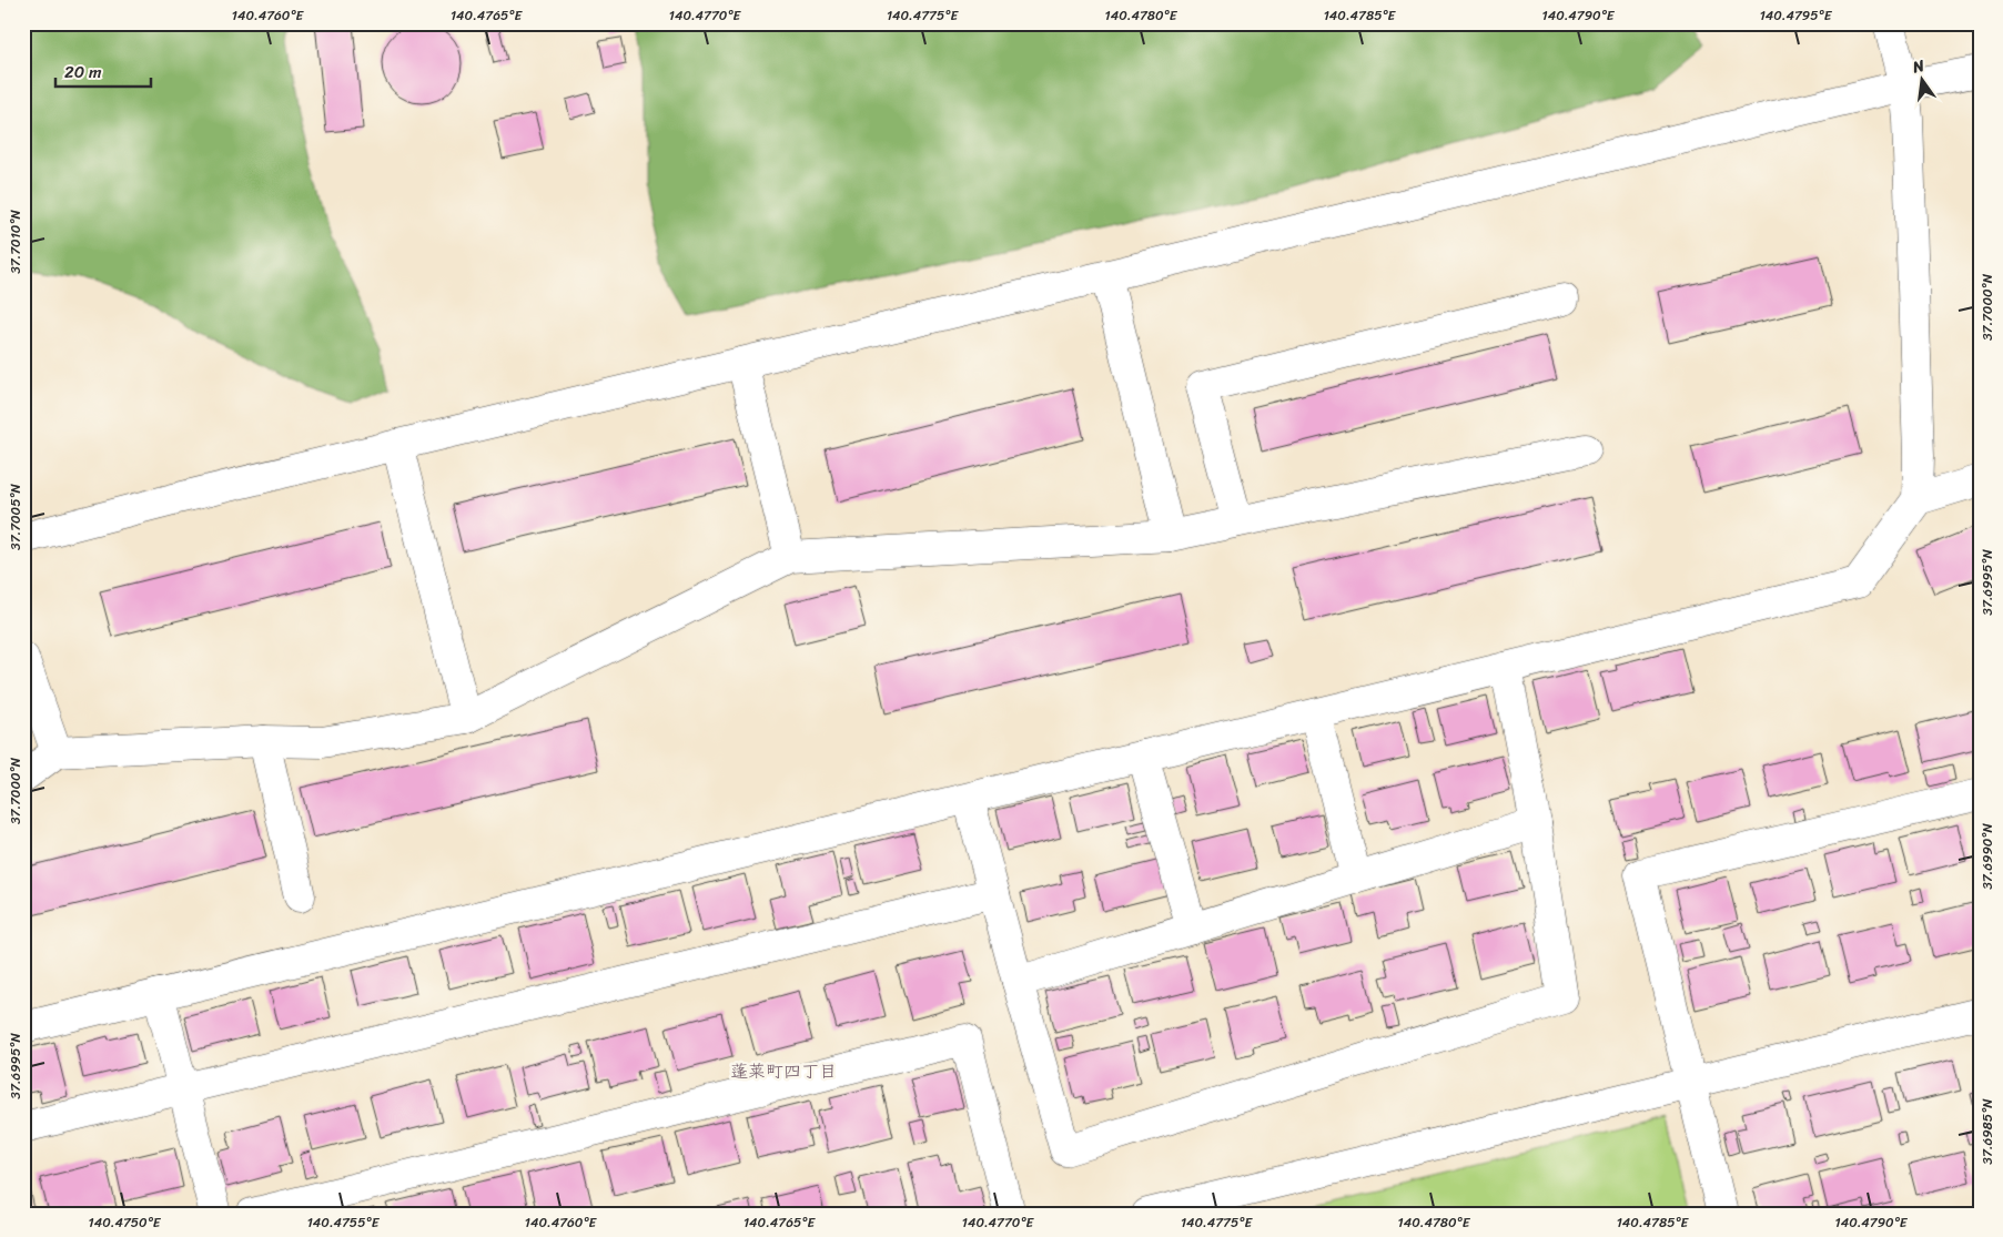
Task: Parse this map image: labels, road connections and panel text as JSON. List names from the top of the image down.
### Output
{
  "districts": ["蓬莱町四丁目"],
  "scale_bar": "20 m",
  "north": "top",
  "coordinates": [
    "140.4760°E",
    "140.4765°E",
    "140.4770°E",
    "140.4775°E",
    "140.4780°E",
    "140.4785°E",
    "140.4790°E",
    "140.4795°E",
    "37.7010°N",
    "37.7000°N",
    "37.7005°N",
    "37.6995°N",
    "37.6990°N",
    "37.6985°N",
    "140.4750°E",
    "140.4755°E"
  ]
}
